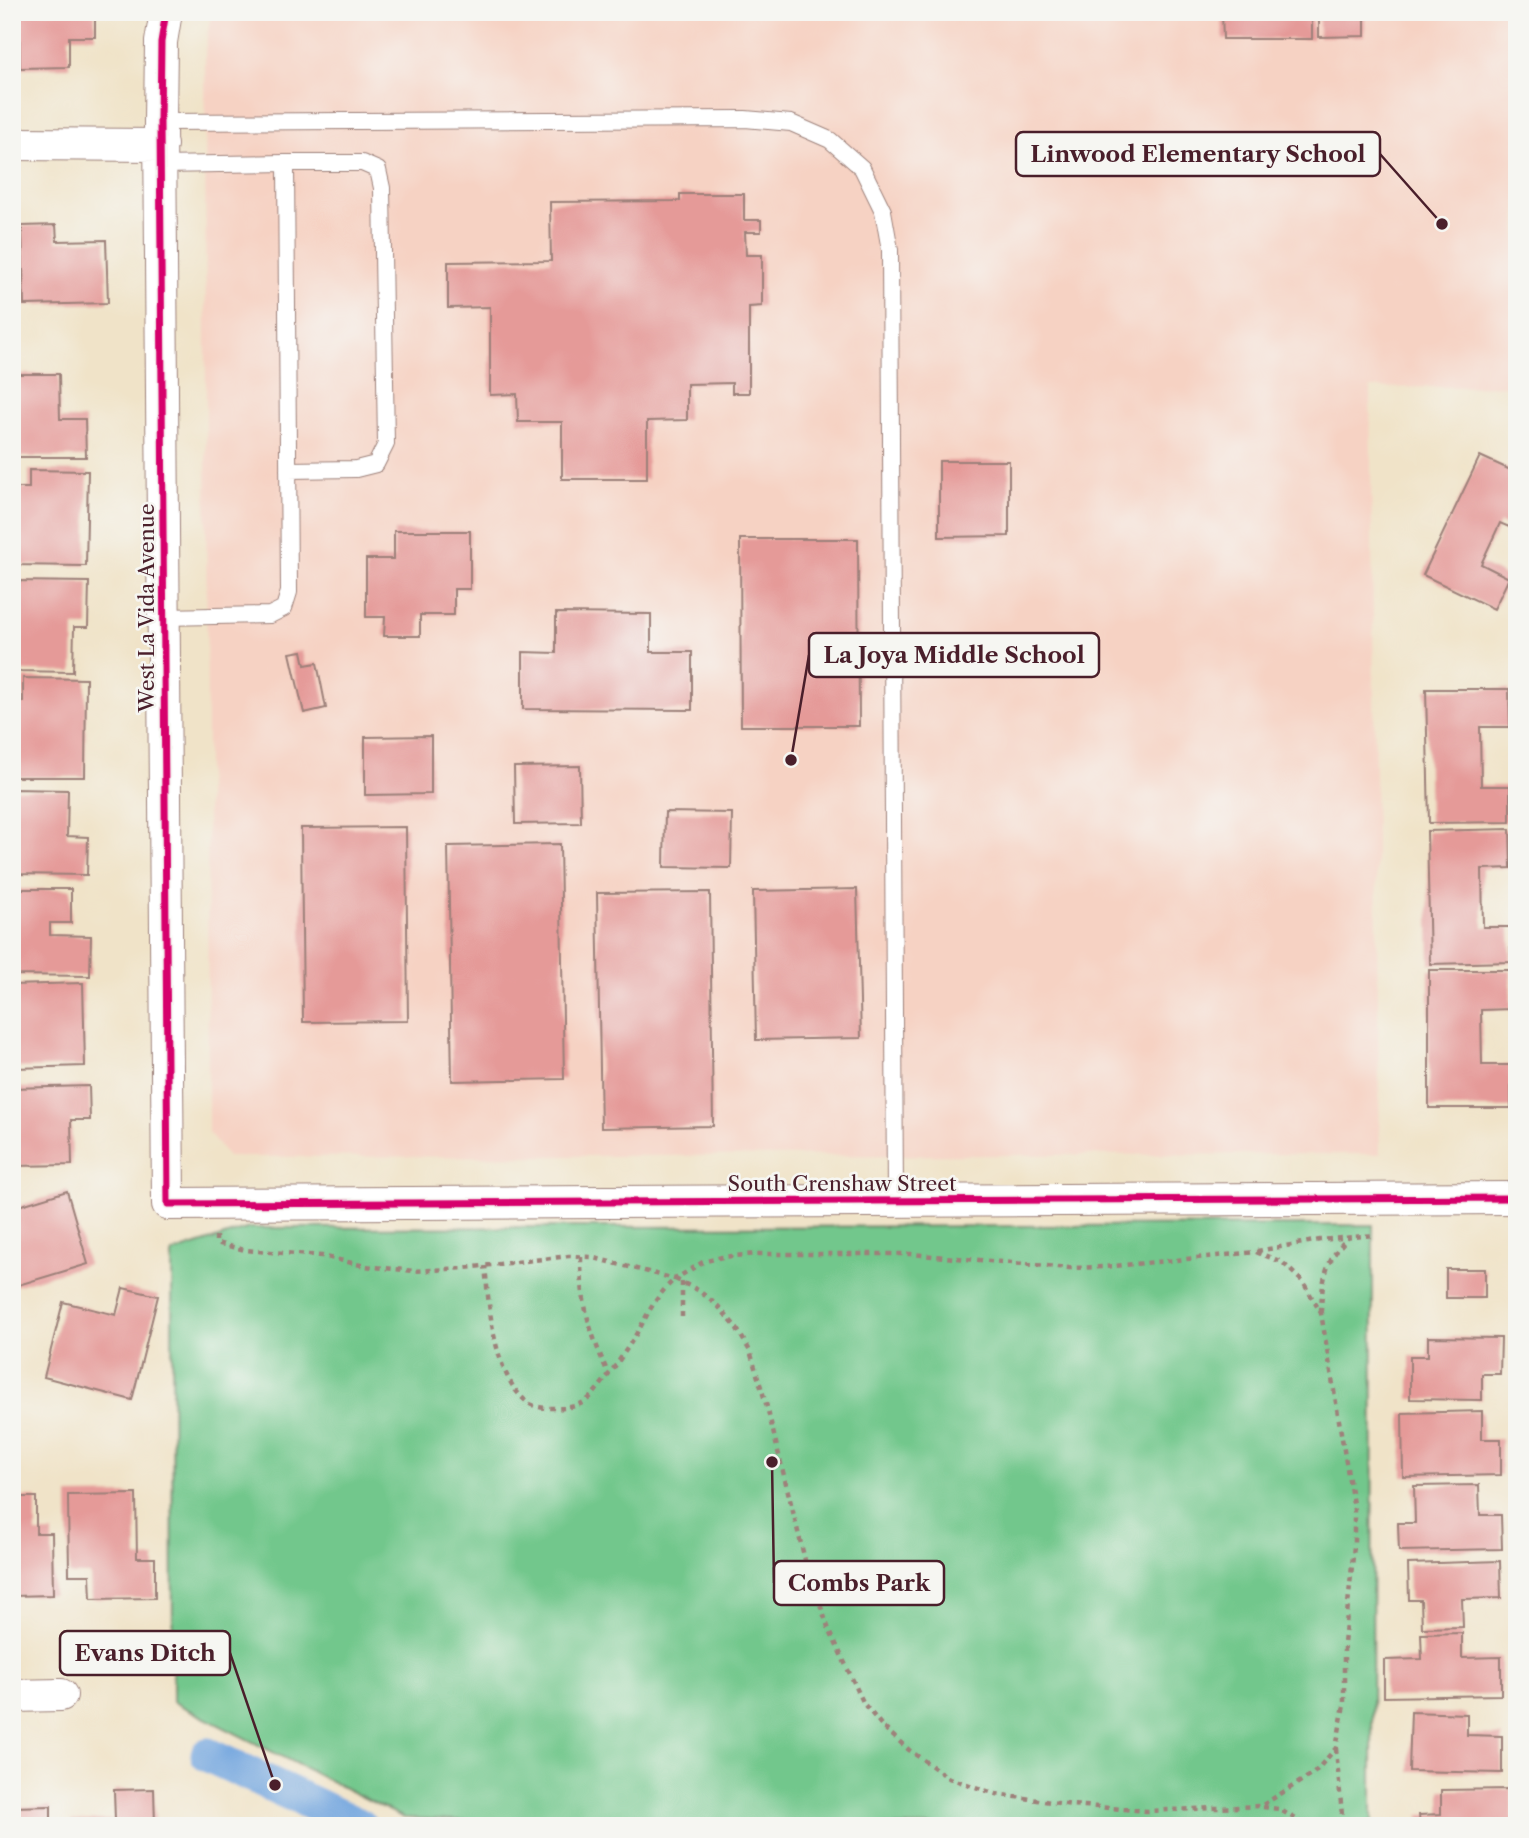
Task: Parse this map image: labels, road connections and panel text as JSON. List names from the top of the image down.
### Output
{
  "streets": {
    "street": ["West La Vida Avenue", "South Crenshaw Street"]
  },
  "crossings": [
    ["West La Vida Avenue", "South Crenshaw Street"]
  ],
  "places": [
    "Linwood Elementary School",
    "La Joya Middle School",
    "Combs Park",
    "Evans Ditch"
  ]
}
